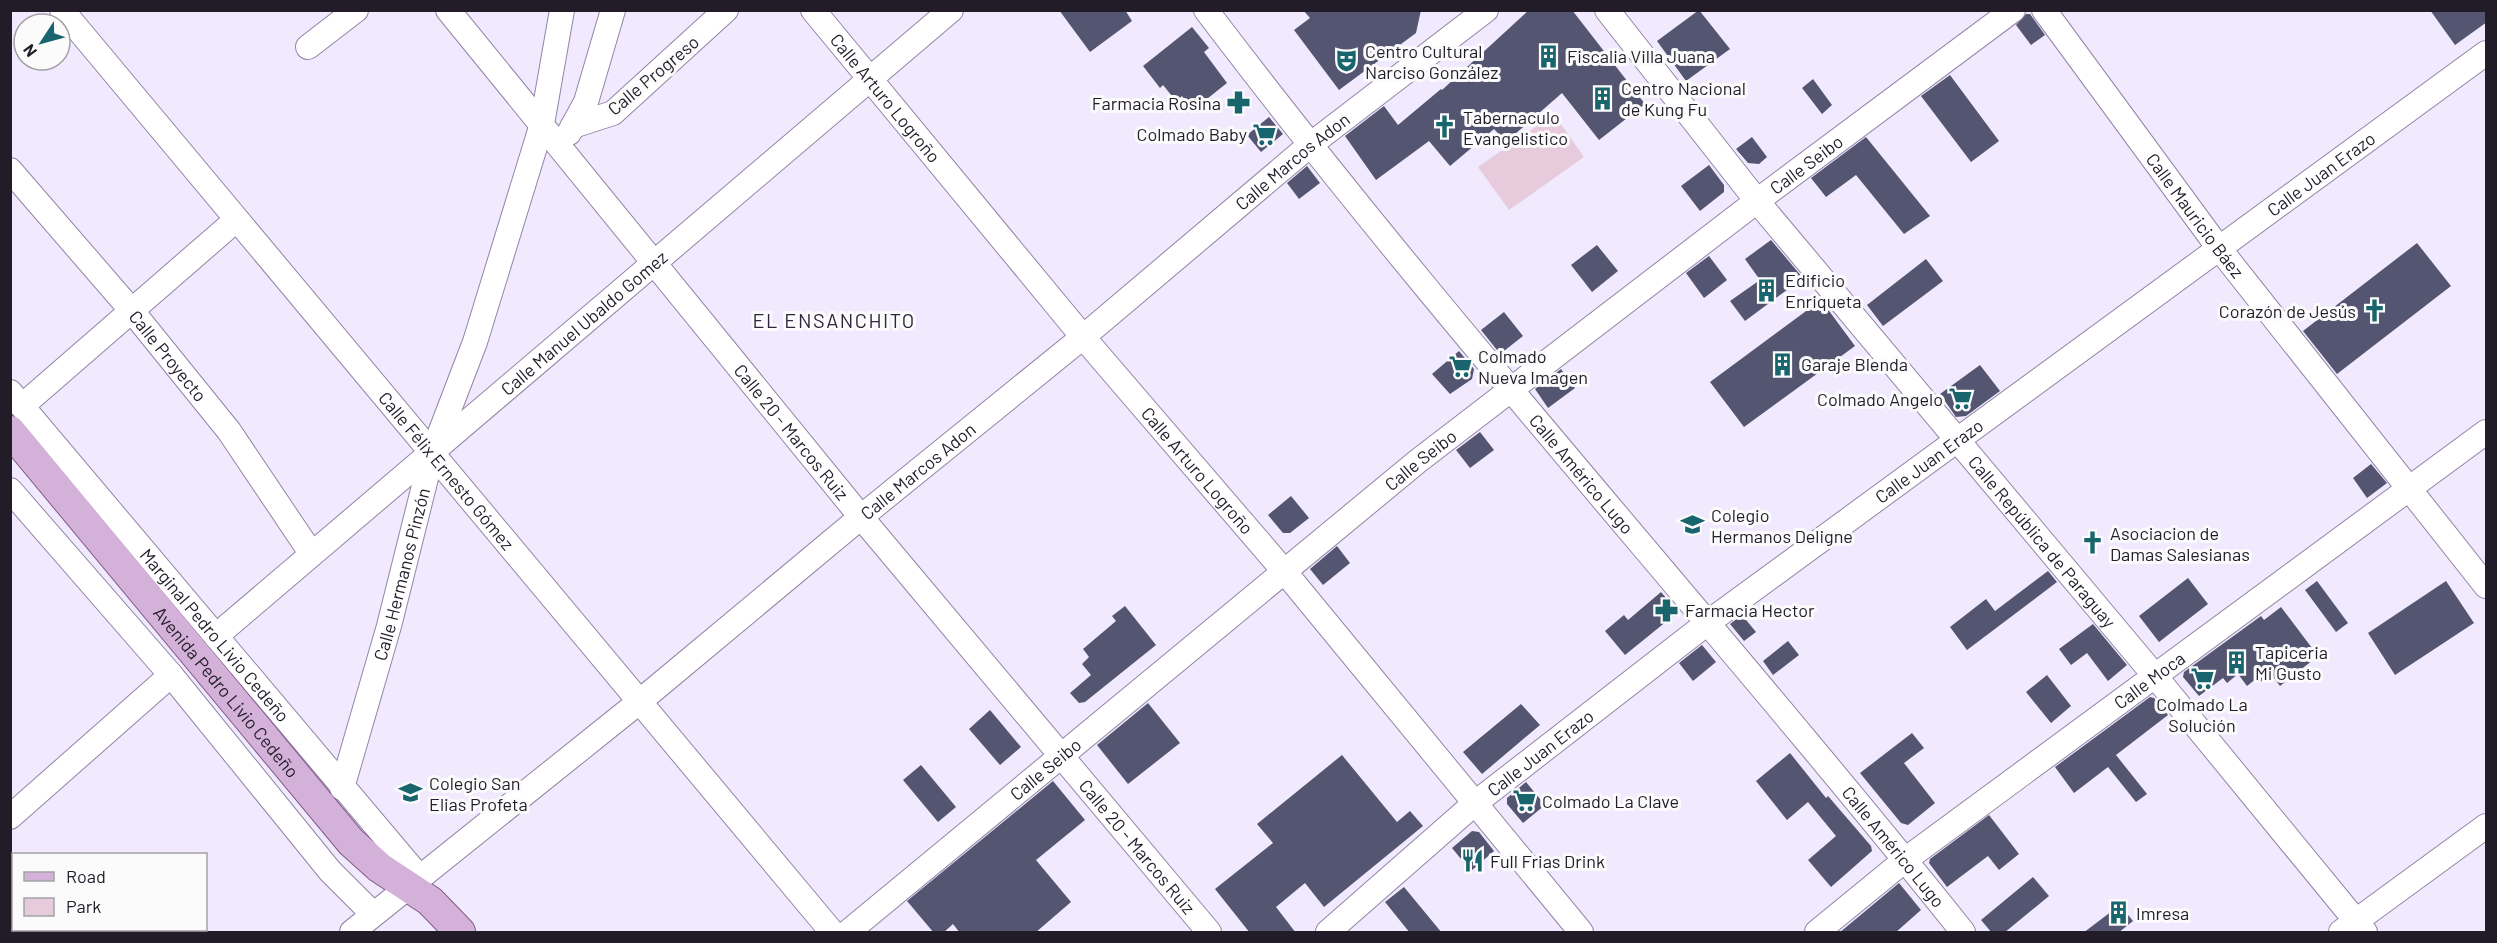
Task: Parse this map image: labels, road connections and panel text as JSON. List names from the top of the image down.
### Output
{
  "streets": {
    "main road": ["Avenida Pedro Livio Cedeño"],
    "street": [
      "Calle Progreso",
      "Calle Arturo Logroño",
      "Calle Marcos Adon",
      "Calle Seibo",
      "Calle Juan Erazo",
      "Calle Mauricio Báez",
      "Calle Manuel Ubaldo Gomez",
      "Calle Proyecto",
      "Calle 20 - Marcos Ruiz",
      "Calle Félix Ernesto Gómez",
      "Calle Américo Lugo",
      "Calle República de Paraguay",
      "Calle Hermanos Pinzón",
      "Marginal Pedro Livio Cedeño",
      "Calle Moca"
    ]
  },
  "crossings": [
    ["Calle Arturo Logroño", "Calle Marcos Adon"],
    ["Calle Arturo Logroño", "Calle Seibo"],
    ["Calle Arturo Logroño", "Calle Juan Erazo"],
    ["Calle Arturo Logroño", "Calle Manuel Ubaldo Gomez"],
    ["Calle Marcos Adon", "Calle 20 - Marcos Ruiz"],
    ["Calle Marcos Adon", "Calle Félix Ernesto Gómez"],
    ["Calle Marcos Adon", "Calle Américo Lugo"],
    ["Calle Marcos Adon", "Marginal Pedro Livio Cedeño"],
    ["Calle Marcos Adon", "Avenida Pedro Livio Cedeño"],
    ["Calle Seibo", "Calle 20 - Marcos Ruiz"],
    ["Calle Seibo", "Calle Américo Lugo"],
    ["Calle Seibo", "Calle República de Paraguay"],
    ["Calle Juan Erazo", "Calle Mauricio Báez"],
    ["Calle Juan Erazo", "Calle Américo Lugo"],
    ["Calle Juan Erazo", "Calle República de Paraguay"],
    ["Calle Mauricio Báez", "Calle Moca"],
    ["Calle Manuel Ubaldo Gomez", "Calle Proyecto"],
    ["Calle Manuel Ubaldo Gomez", "Calle 20 - Marcos Ruiz"],
    ["Calle Manuel Ubaldo Gomez", "Calle Félix Ernesto Gómez"],
    ["Calle Manuel Ubaldo Gomez", "Calle Hermanos Pinzón"],
    ["Calle Manuel Ubaldo Gomez", "Marginal Pedro Livio Cedeño"],
    ["Calle 20 - Marcos Ruiz", "Calle Hermanos Pinzón"],
    ["Calle Félix Ernesto Gómez", "Calle Hermanos Pinzón"],
    ["Calle Américo Lugo", "Calle Moca"],
    ["Calle República de Paraguay", "Calle Moca"],
    ["Calle Hermanos Pinzón", "Marginal Pedro Livio Cedeño"],
    ["Marginal Pedro Livio Cedeño", "Avenida Pedro Livio Cedeño"]
  ],
  "districts": ["EL ENSANCHITO"],
  "places": {
    "building": [
      "Fiscalia Villa Juana",
      "Centro Nacional de Kung Fu",
      "Edificio Enriqueta",
      "Garaje Blenda",
      "Tapiceria Mi Gusto",
      "Imresa"
    ],
    "theatre": ["Centro Cultural Narciso González"],
    "pharmacy": ["Farmacia Rosina", "Farmacia Hector"],
    "church": ["Tabernaculo Evangelistico", "Corazón de Jesús", "Asociacion de Damas Salesianas"],
    "supermarket": [
      "Colmado Baby",
      "Colmado Nueva Imagen",
      "Colmado Angelo",
      "Colmado La Solución",
      "Colmado La Clave"
    ],
    "school or university": ["Colegio Hermanos Deligne", "Colegio San Elias Profeta"],
    "restaurant": ["Full Frias Drink"]
  },
  "legend": ["Road", "Park"],
  "north": "bottom left"
}
